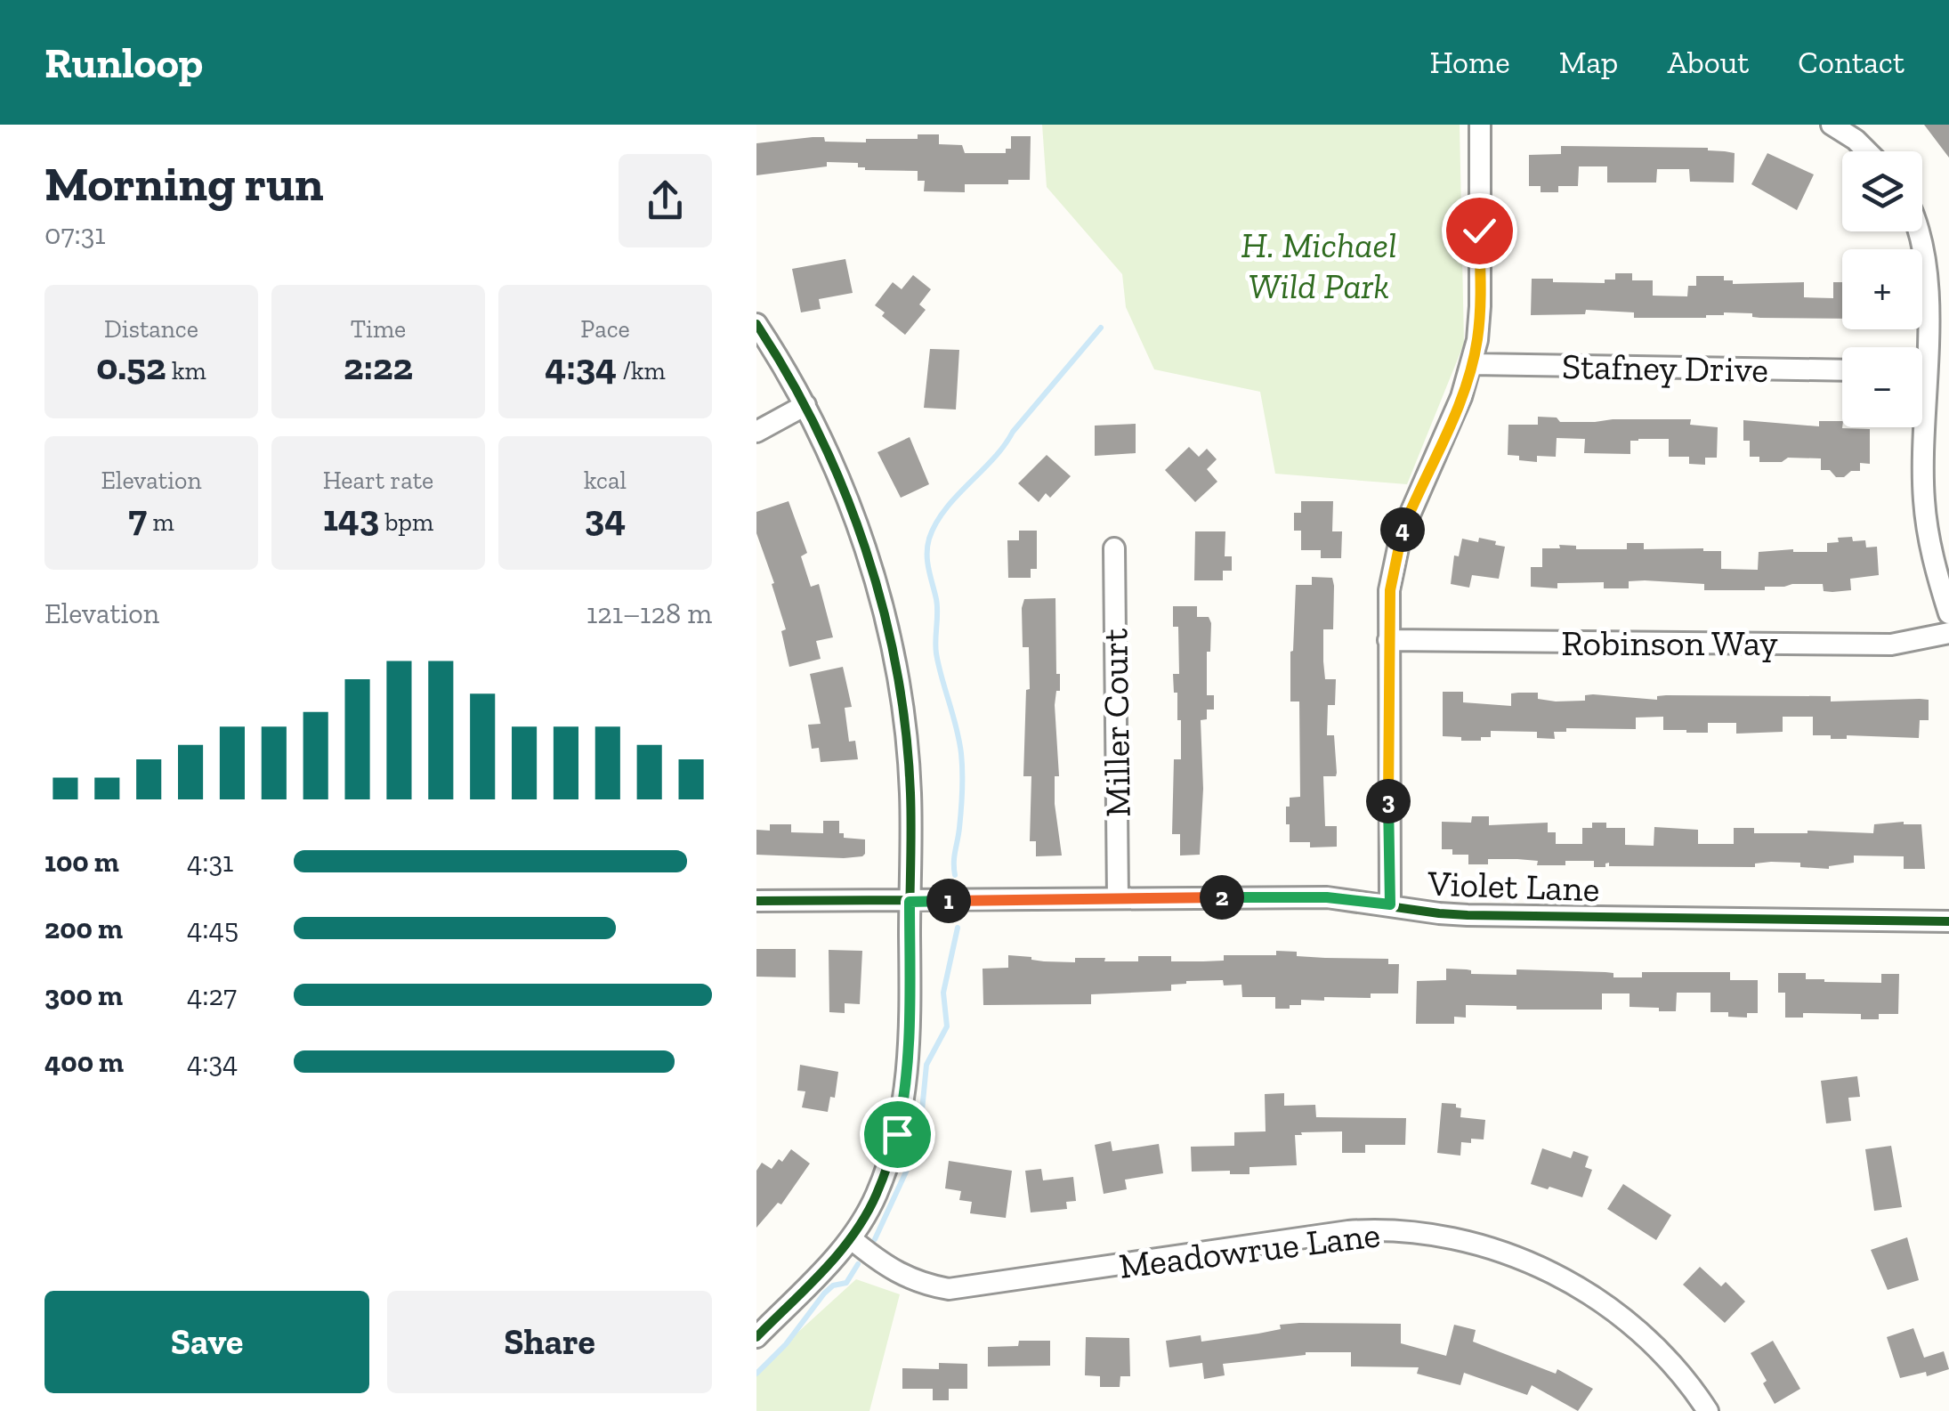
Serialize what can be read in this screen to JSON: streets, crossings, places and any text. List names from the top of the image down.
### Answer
{
  "streets": {
    "street": [
      "Stafney Drive",
      "Robinson Way",
      "Miller Court",
      "Violet Lane",
      "Meadowrue Lane"
    ]
  },
  "crossings": [
    ["Miller Court", "Violet Lane"]
  ],
  "parks": ["H. Michael Wild Park"],
  "page": {
    "header": "Runloop",
    "nav": [
      "Home",
      "Map",
      "About",
      "Contact"
    ],
    "heading": ["Morning run", "07:31"],
    "map_buttons": ["+", "−"],
    "stats": [
      ["Distance", "0.52 km"],
      ["Time", "2:22"],
      ["Pace", "4:34 /km"],
      ["Elevation", "7 m"],
      ["Heart rate", "143 bpm"],
      ["kcal", "34"]
    ],
    "pins": [
      "4",
      "3",
      "2",
      "1"
    ],
    "chart": ["Elevation", "121–128 m"],
    "list": [
      {
        "name": "100 m",
        "note": "4:31"
      },
      {
        "name": "200 m",
        "note": "4:45"
      },
      {
        "name": "300 m",
        "note": "4:27"
      },
      {
        "name": "400 m",
        "note": "4:34"
      }
    ],
    "buttons": ["Save", "Share"]
  }
}
